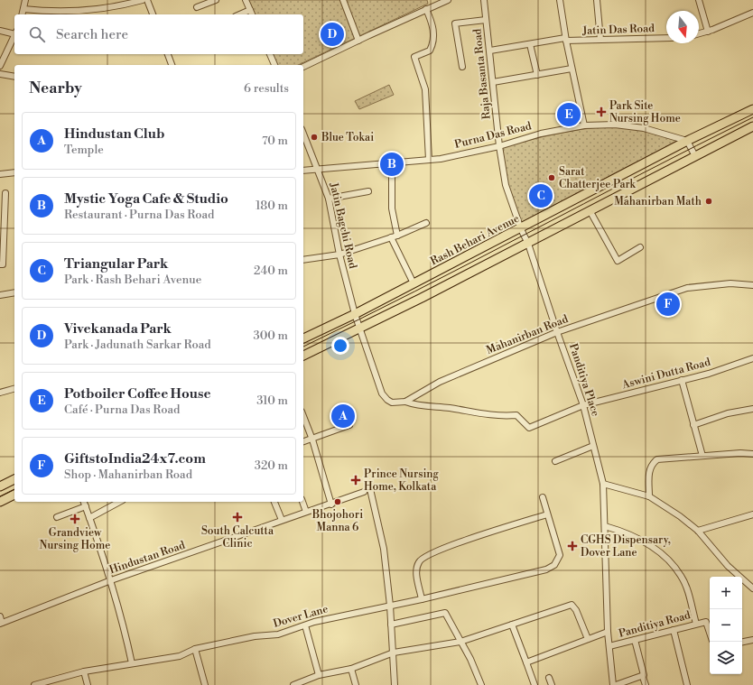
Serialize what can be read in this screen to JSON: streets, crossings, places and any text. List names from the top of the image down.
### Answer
{
  "streets": {
    "main road": ["Rash Behari Avenue"],
    "street": [
      "Jatin Das Road",
      "Raja Basanta Road",
      "Purna Das Road",
      "Jatin Bagchi Road",
      "Mahanirban Road",
      "Aswini Dutta Road",
      "Panditiya Place",
      "Hindustan Road",
      "Dover Lane",
      "Panditiya Road"
    ]
  },
  "crossings": [
    ["Jatin Das Road", "Raja Basanta Road"],
    ["Raja Basanta Road", "Purna Das Road"],
    ["Raja Basanta Road", "Rash Behari Avenue"],
    ["Raja Basanta Road", "Panditiya Place"],
    ["Purna Das Road", "Jatin Bagchi Road"],
    ["Purna Das Road", "Rash Behari Avenue"],
    ["Jatin Bagchi Road", "Rash Behari Avenue"],
    ["Rash Behari Avenue", "Panditiya Place"],
    ["Mahanirban Road", "Aswini Dutta Road"],
    ["Mahanirban Road", "Panditiya Place"],
    ["Aswini Dutta Road", "Panditiya Place"],
    ["Panditiya Place", "Panditiya Road"]
  ],
  "places": {
    "health": [
      "Park Site Nursing Home",
      "Prince Nursing Home, Kolkata",
      "South Calcutta Clinic",
      "Grandview Nursing Home",
      "CGHS Dispensary, Dover Lane"
    ],
    "other": [
      "Blue Tokai",
      "Sarat Chatterjee Park",
      "Mahanirban Math",
      "Bhojohori Manna 6"
    ]
  },
  "north": "bottom",
  "page": {
    "search": "Search here",
    "pins": [
      "D",
      "E",
      "B",
      "C",
      "F",
      "A"
    ],
    "heading": ["Nearby", "6 results"],
    "list": [
      {
        "mark": "A",
        "name": "Hindustan Club",
        "note": "Temple",
        "value": "70 m"
      },
      {
        "mark": "B",
        "name": "Mystic Yoga Cafe & Studio",
        "note": "Restaurant · Purna Das Road",
        "value": "180 m"
      },
      {
        "mark": "C",
        "name": "Triangular Park",
        "note": "Park · Rash Behari Avenue",
        "value": "240 m"
      },
      {
        "mark": "D",
        "name": "Vivekanada Park",
        "note": "Park · Jadunath Sarkar Road",
        "value": "300 m"
      },
      {
        "mark": "E",
        "name": "Potboiler Coffee House",
        "note": "Café · Purna Das Road",
        "value": "310 m"
      },
      {
        "mark": "F",
        "name": "GiftstoIndia24x7.com",
        "note": "Shop · Mahanirban Road",
        "value": "320 m"
      }
    ],
    "map_buttons": ["+", "−"]
  }
}
